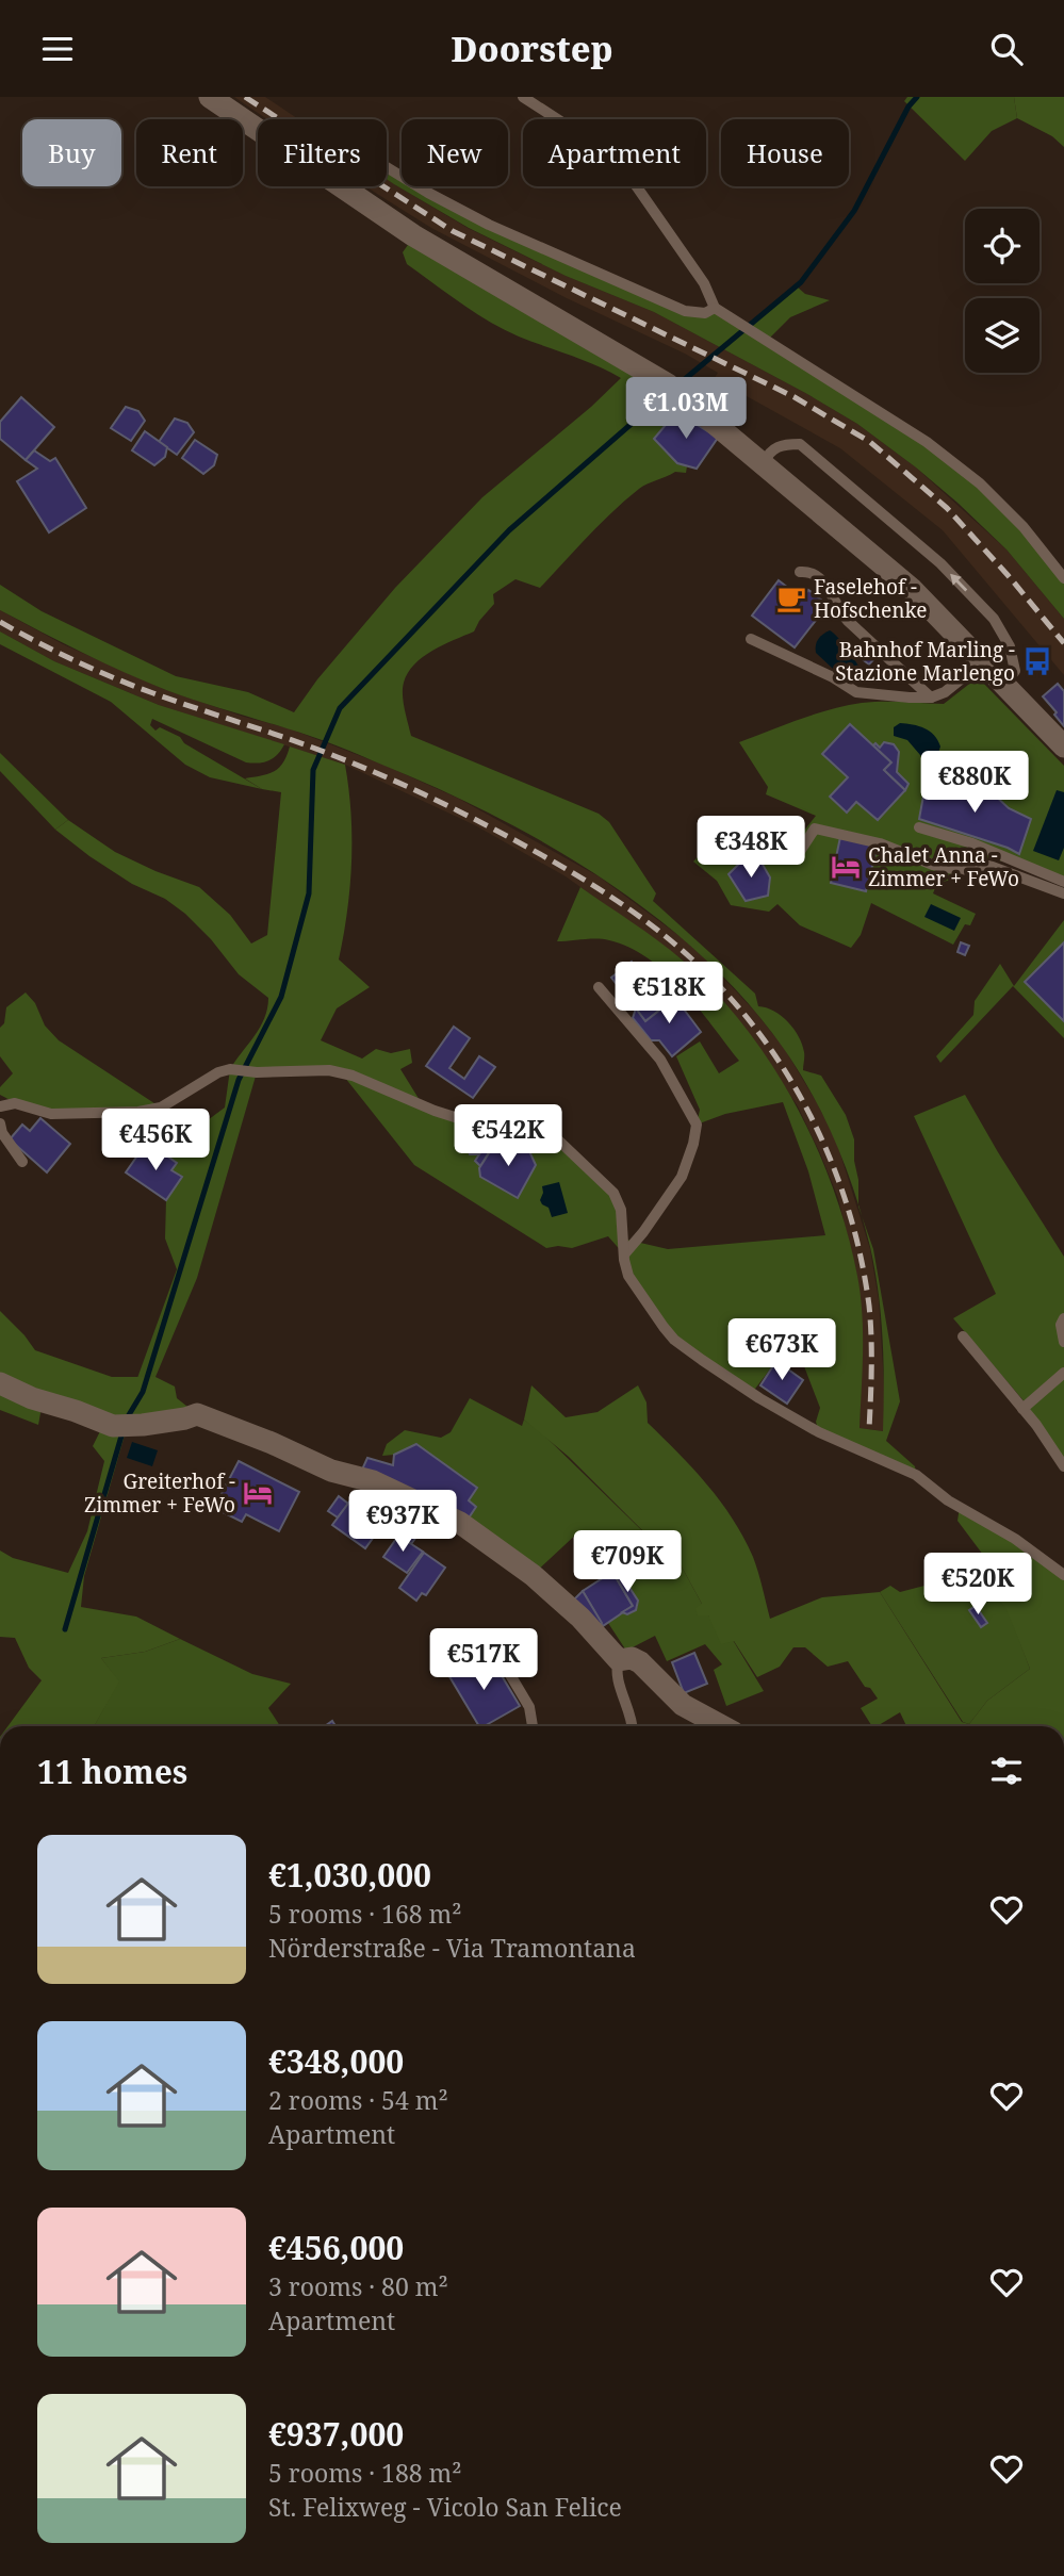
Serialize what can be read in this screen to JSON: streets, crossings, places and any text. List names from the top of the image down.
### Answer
{
  "places": {
    "cafe": ["Faselehof - Hofschenke"],
    "bus stop": ["Bahnhof Marling - Stazione Marlengo"],
    "hotel": ["Chalet Anna - Zimmer + FeWo", "Greiterhof - Zimmer + FeWo"]
  },
  "page": {
    "header": "Doorstep",
    "chip": [
      "Buy",
      "Rent",
      "Filters",
      "New",
      "Apartment",
      "House"
    ],
    "price": [
      "€1.03M",
      "€880K",
      "€348K",
      "€518K",
      "€542K",
      "€456K",
      "€673K",
      "€937K",
      "€709K",
      "€520K",
      "€517K"
    ],
    "heading": "11 homes",
    "list": [
      {
        "name": "€1,030,000",
        "note": "5 rooms · 168 m² · Nörderstraße - Via Tramontana"
      },
      {
        "name": "€348,000",
        "note": "2 rooms · 54 m² · Apartment"
      },
      {
        "name": "€456,000",
        "note": "3 rooms · 80 m² · Apartment"
      },
      {
        "name": "€937,000",
        "note": "5 rooms · 188 m² · St. Felixweg - Vicolo San Felice"
      }
    ]
  }
}
